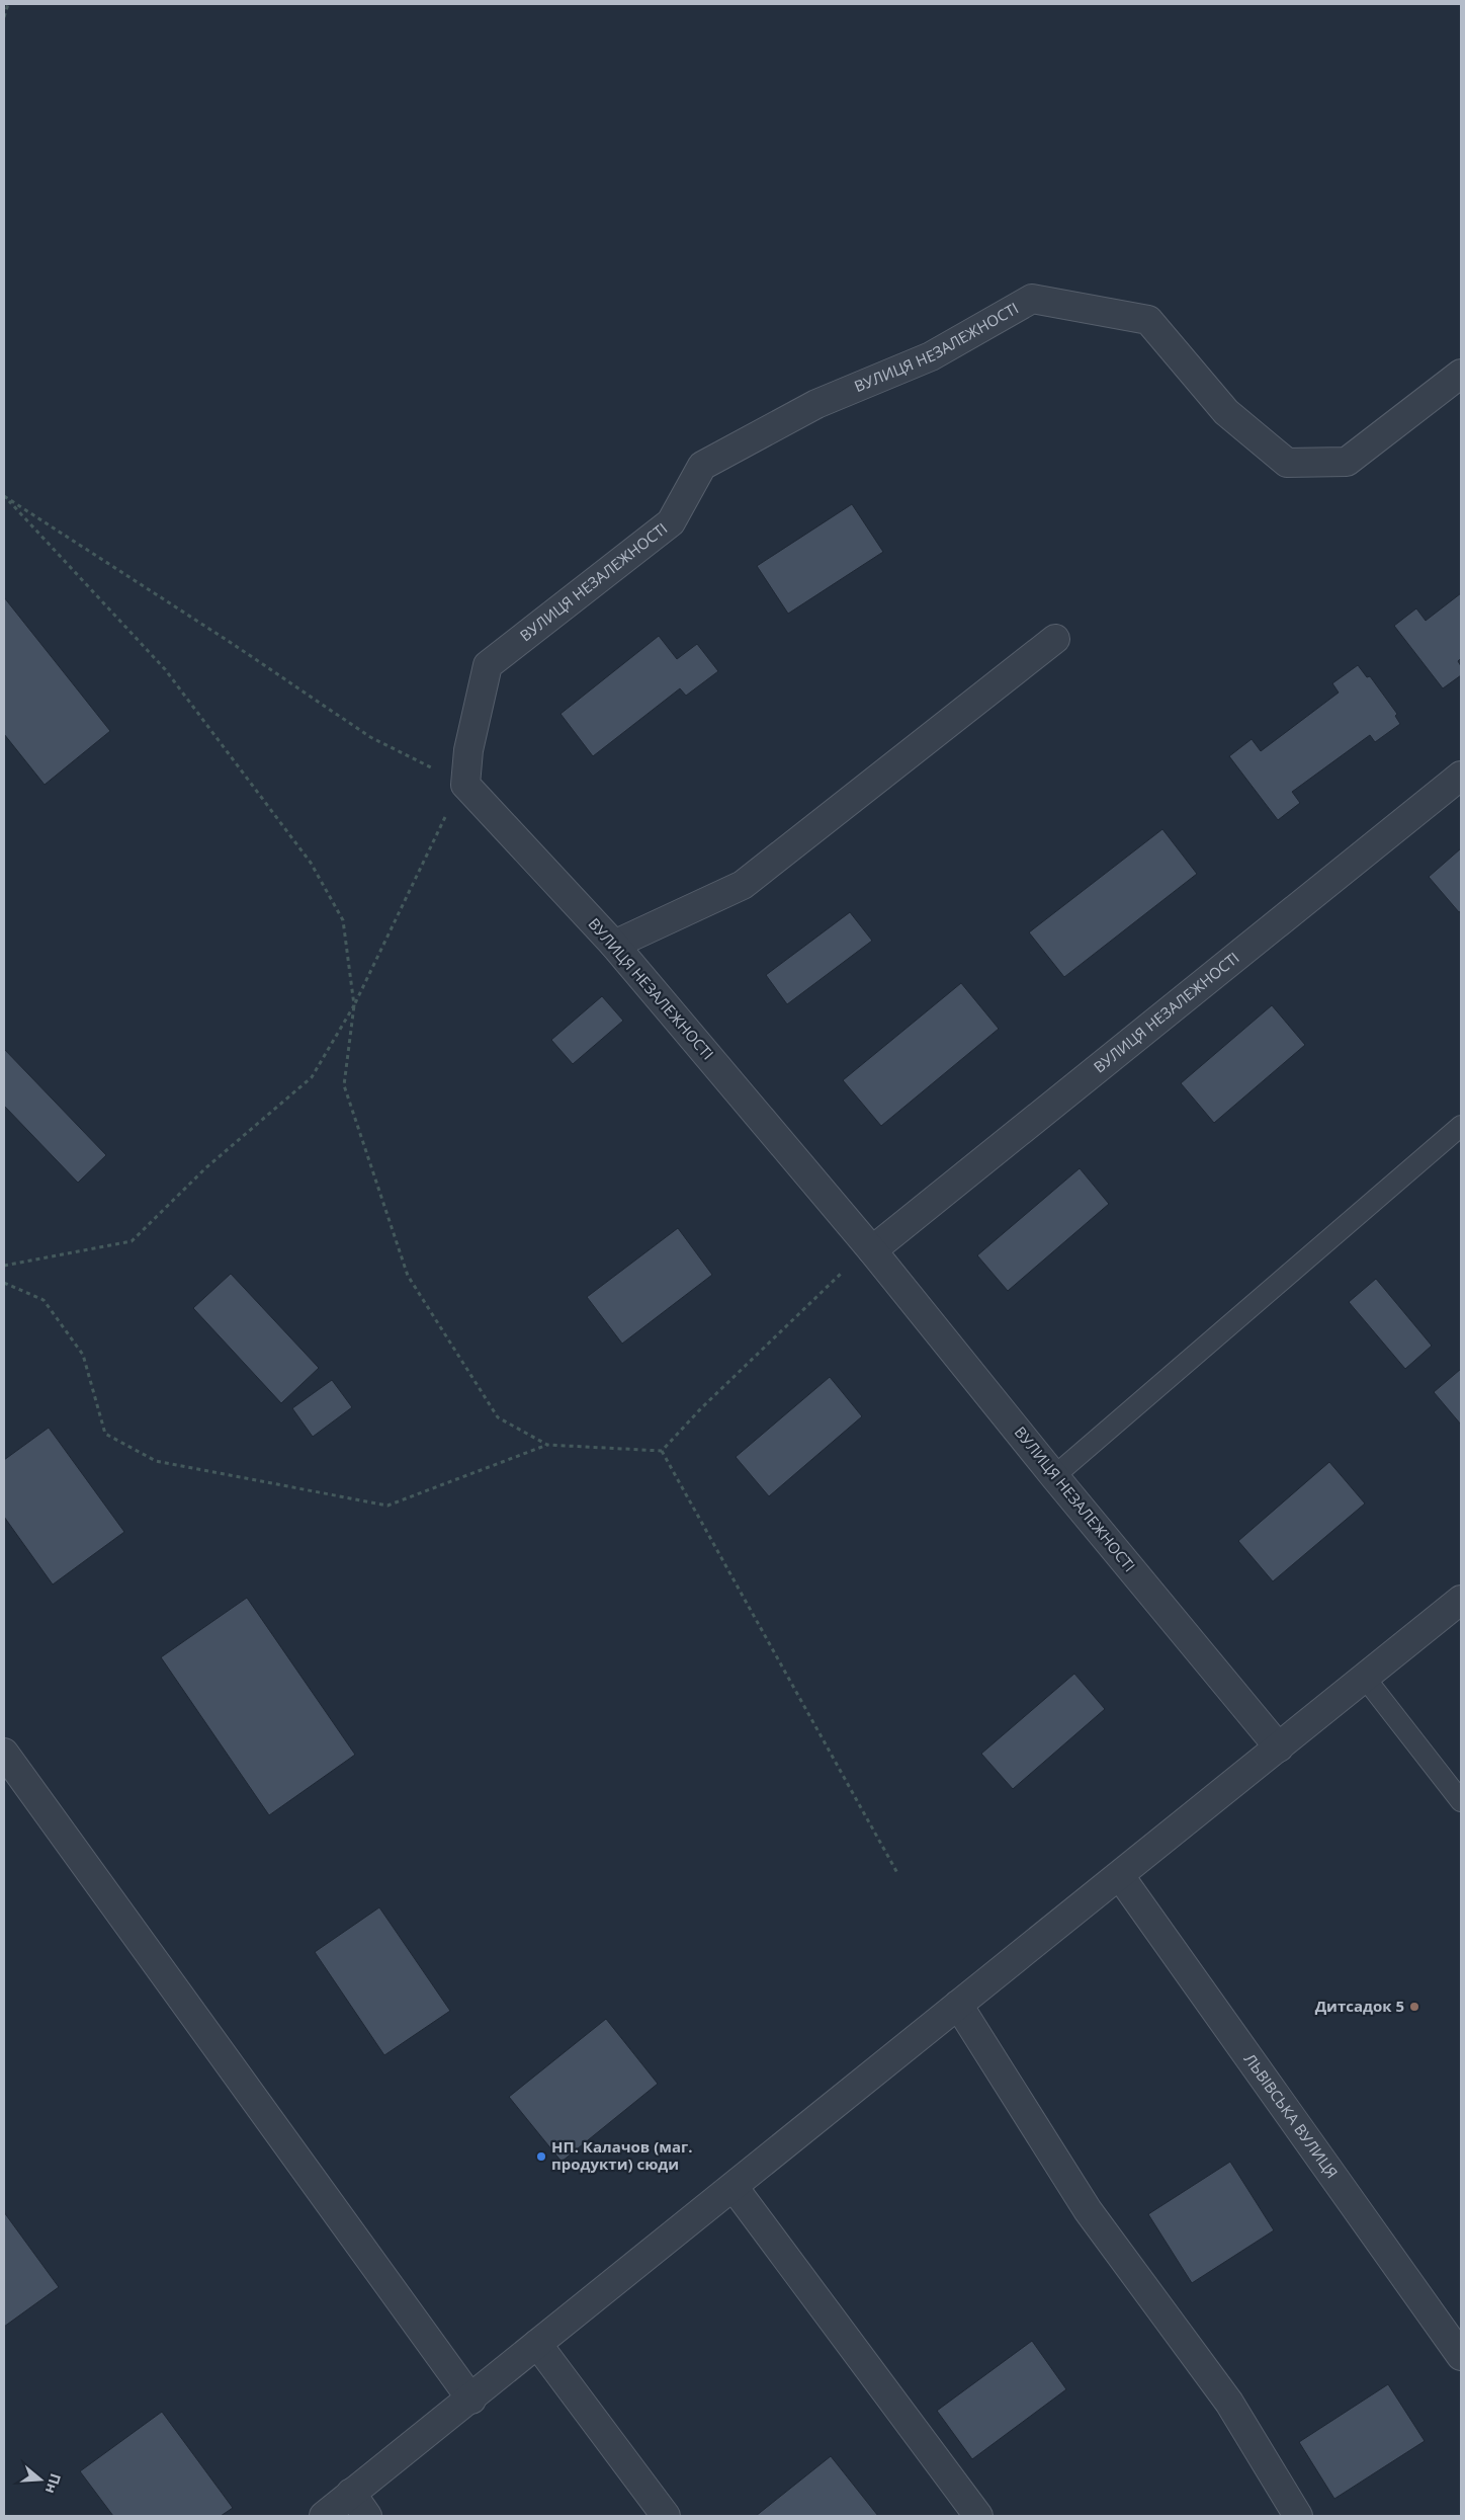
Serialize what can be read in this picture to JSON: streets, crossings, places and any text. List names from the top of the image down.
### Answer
{
  "streets": {
    "street": ["ВУЛИЦЯ НЕЗАЛЕЖНОСТІ", "ЛЬВІВСЬКА ВУЛИЦЯ"]
  },
  "places": ["Дитсадок 5", "НП. Калачов (маг. продукти) сюди"],
  "north": "right"
}
